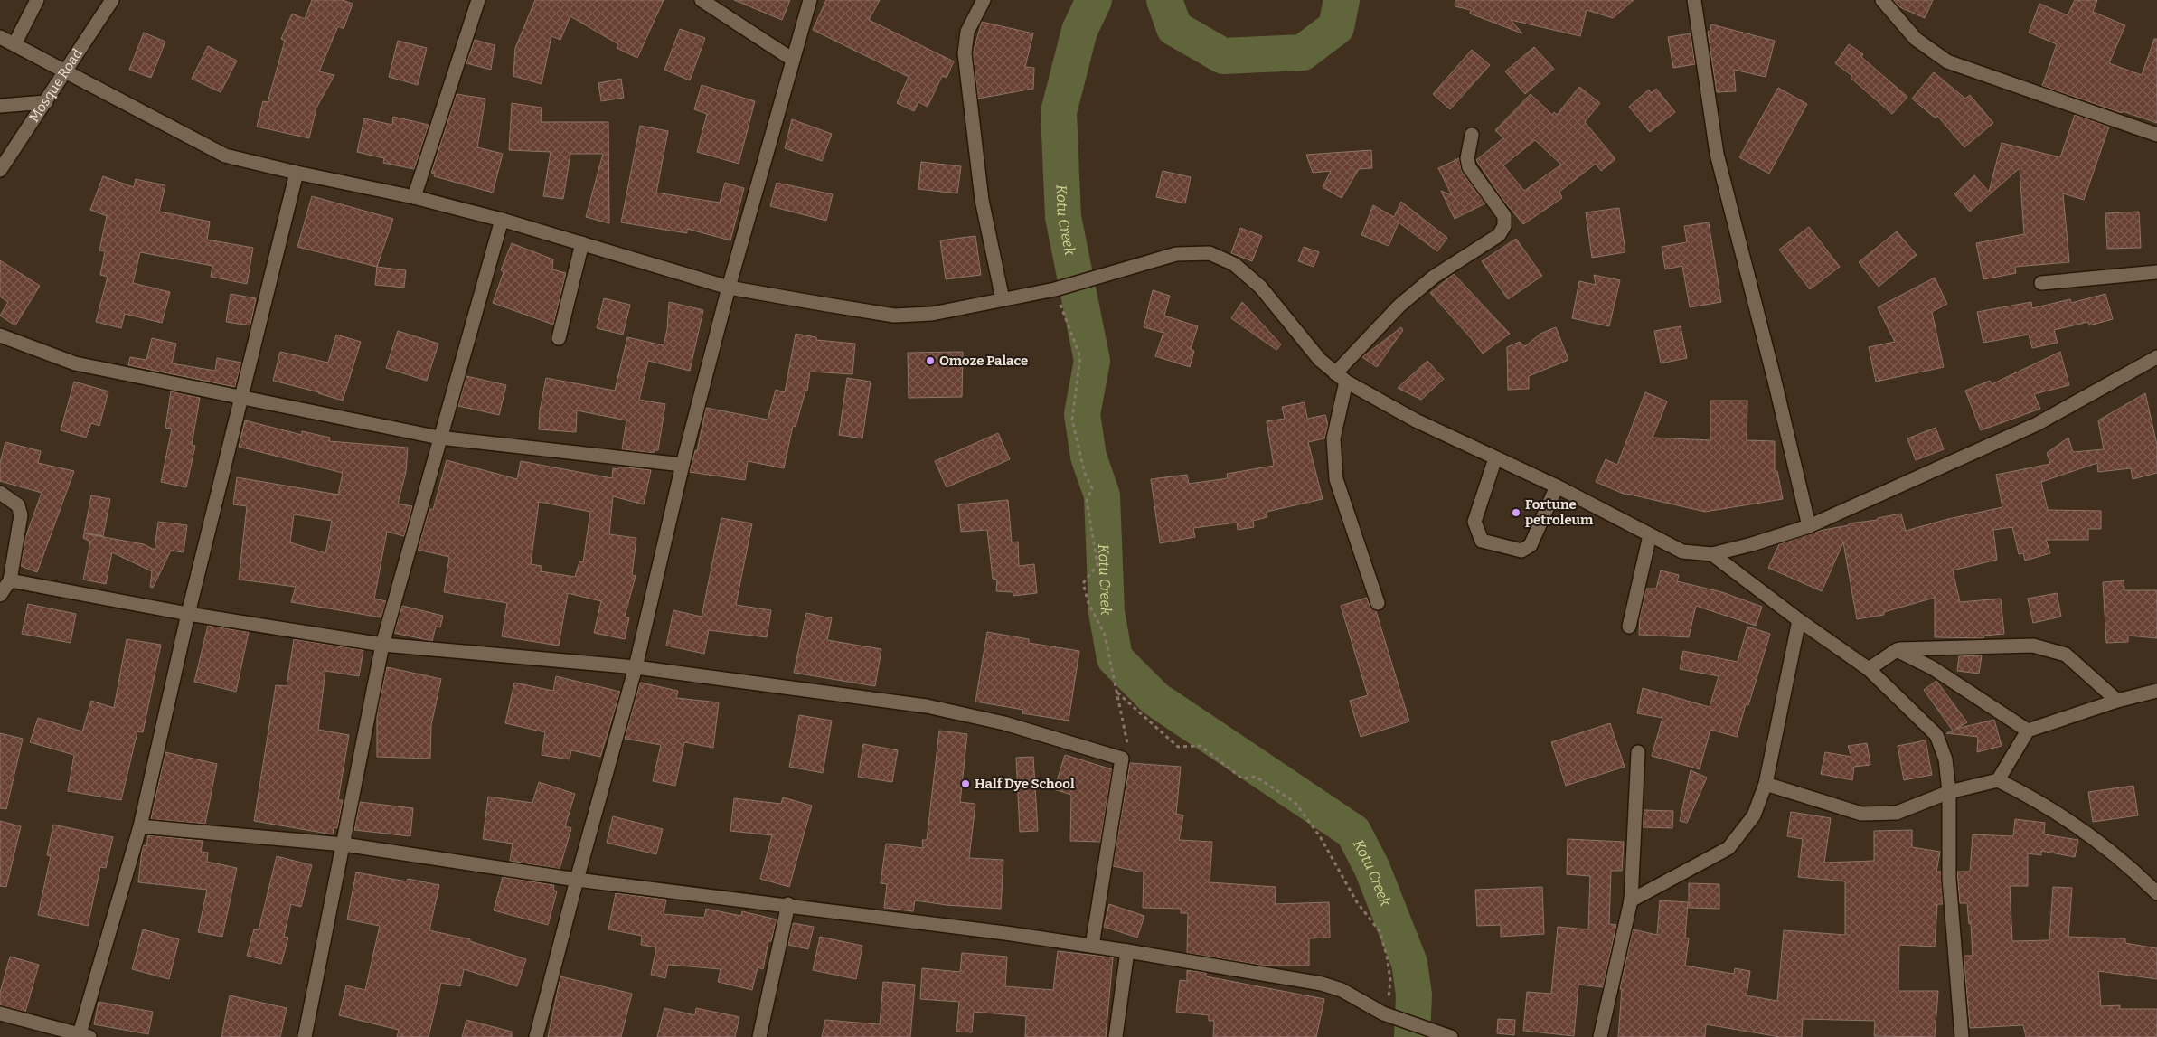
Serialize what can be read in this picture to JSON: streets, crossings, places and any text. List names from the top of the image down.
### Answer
{
  "streets": {
    "street": ["Mosque Road"]
  },
  "water": ["Kotu Creek"],
  "places": ["Omoze Palace", "Fortune petroleum", "Half Dye School"]
}
